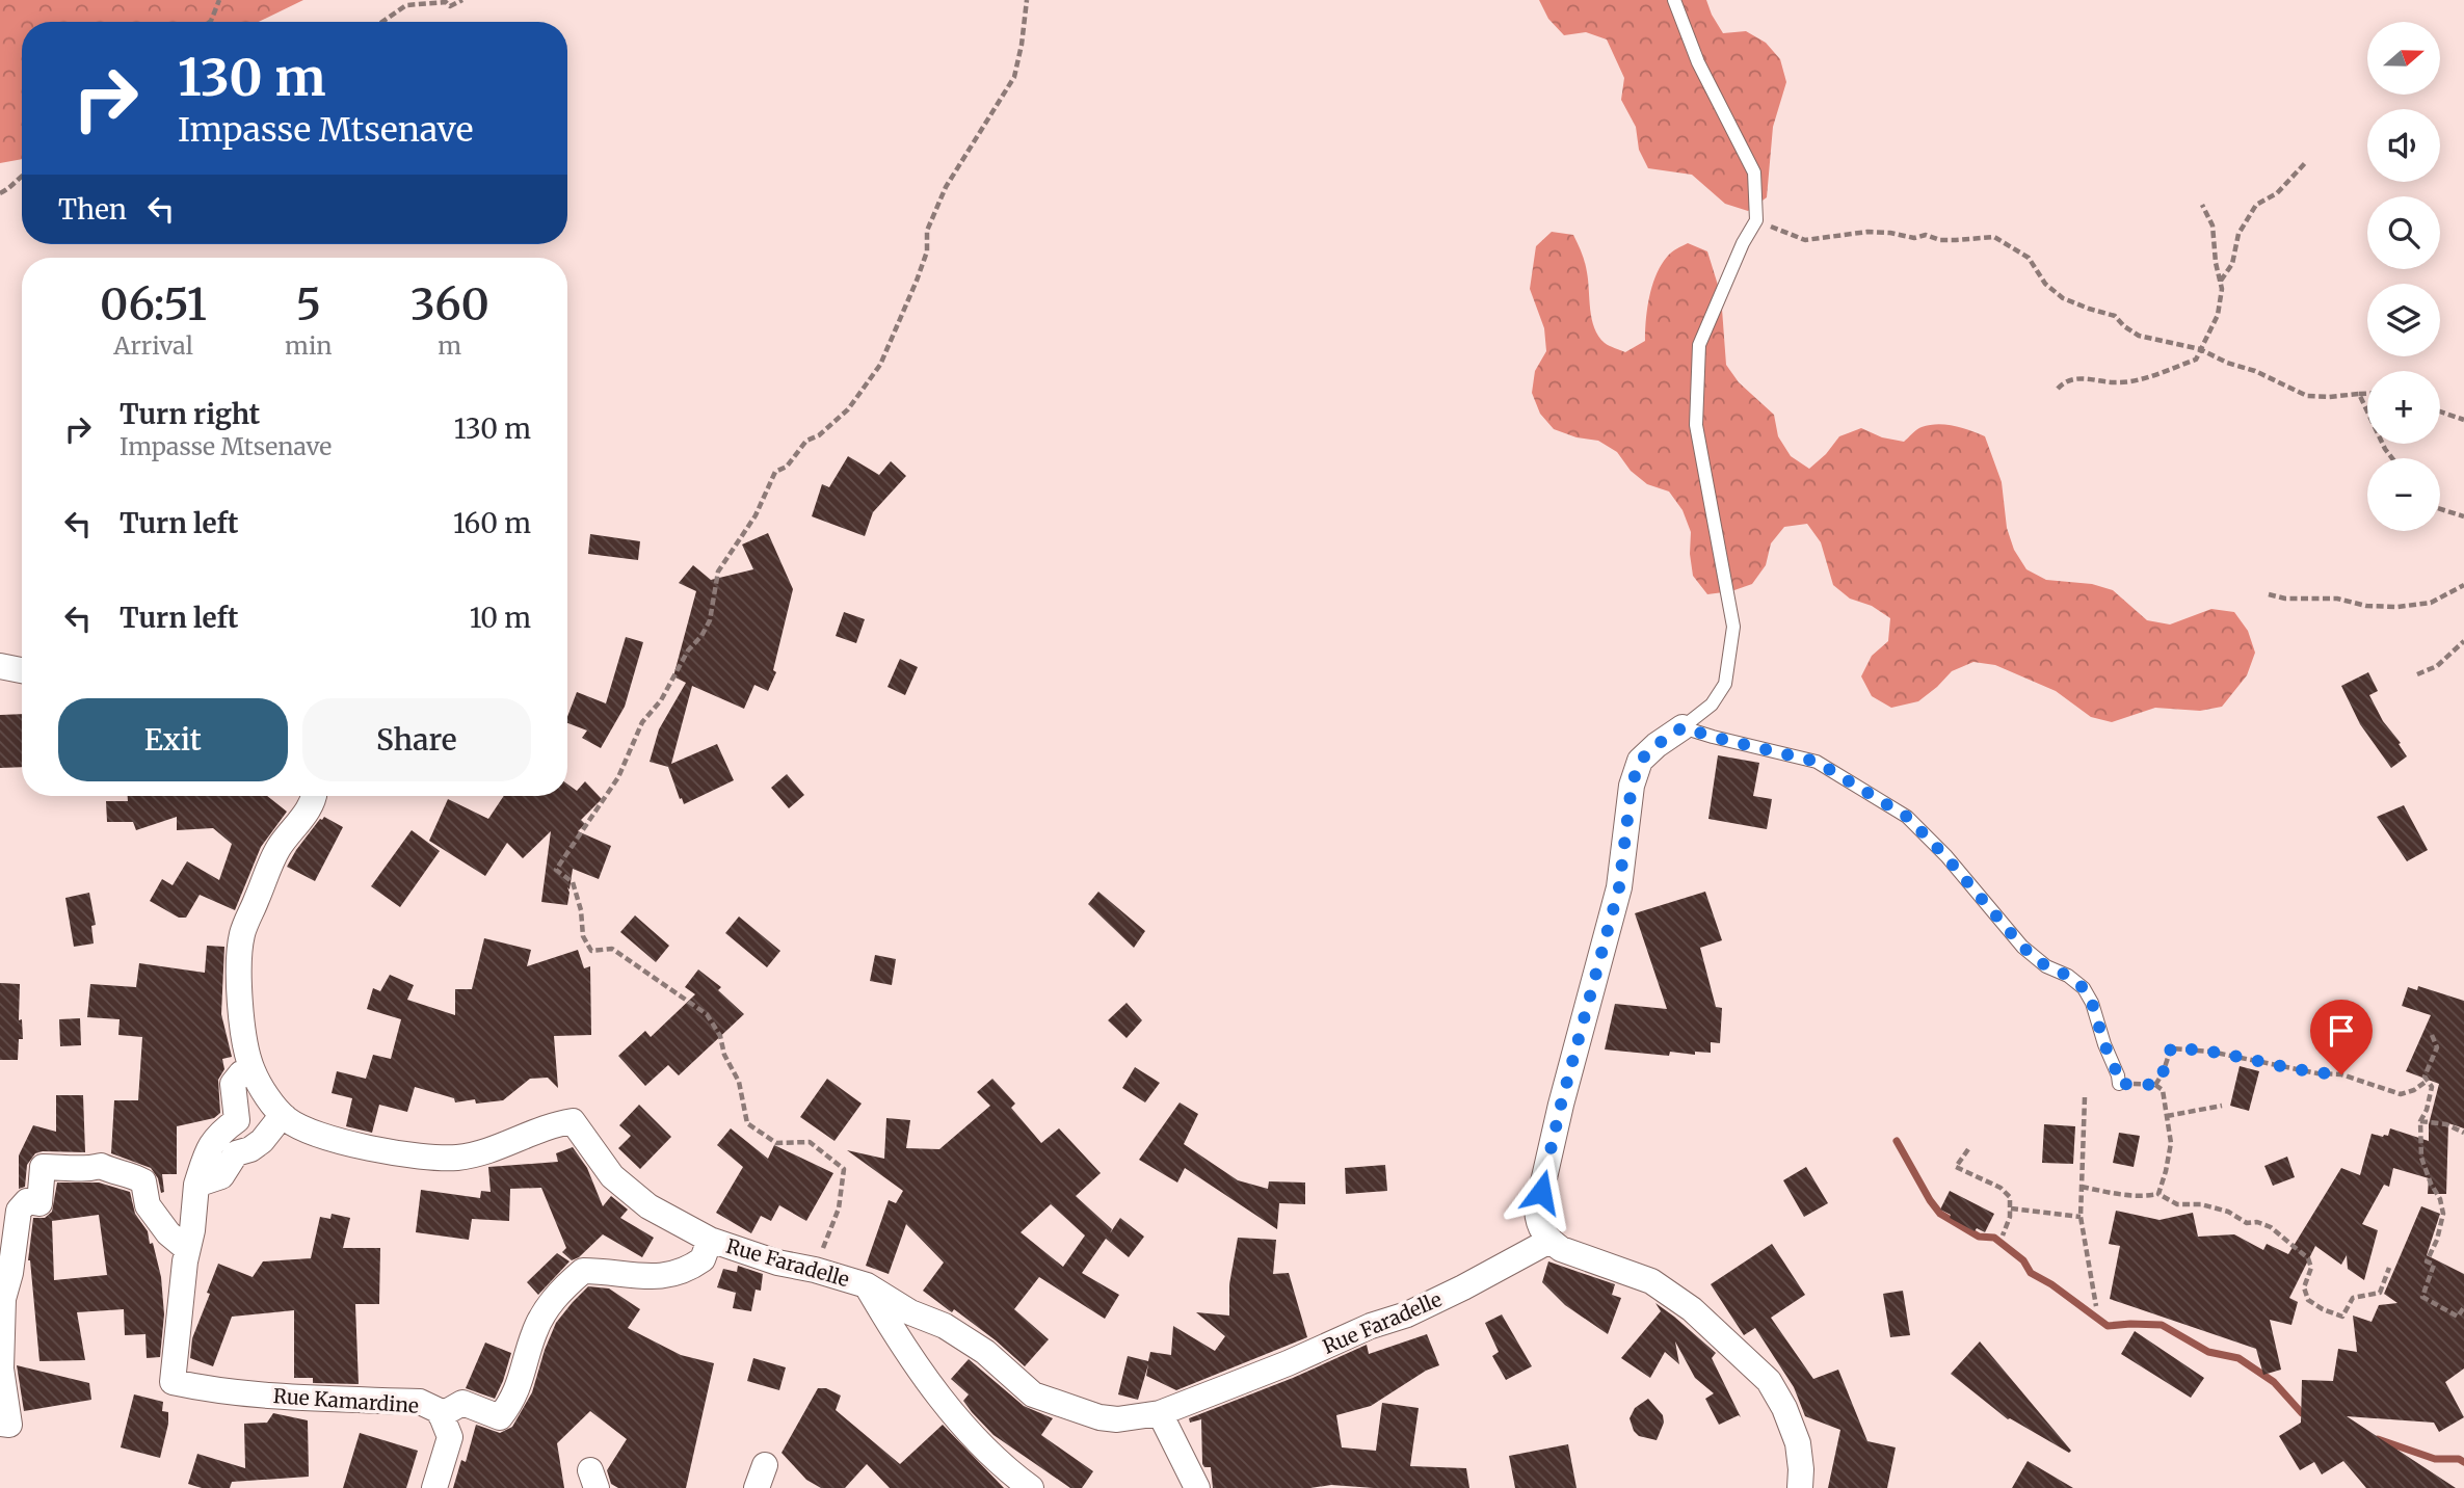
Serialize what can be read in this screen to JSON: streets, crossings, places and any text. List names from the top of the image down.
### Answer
{
  "streets": {
    "street": ["Rue Faradelle", "Rue Kamardine"]
  },
  "north": "right",
  "page": {
    "map_buttons": ["+", "−"],
    "turn": ["130 m", "Impasse Mtsenave"],
    "then": "Then",
    "eta": [
      "06:51",
      "Arrival",
      "5",
      "min",
      "360",
      "m"
    ],
    "list": [
      {
        "name": "Turn right",
        "note": "Impasse Mtsenave",
        "value": "130 m"
      },
      {
        "name": "Turn left",
        "value": "160 m"
      },
      {
        "name": "Turn left",
        "value": "10 m"
      }
    ],
    "buttons": ["Exit", "Share"]
  }
}
